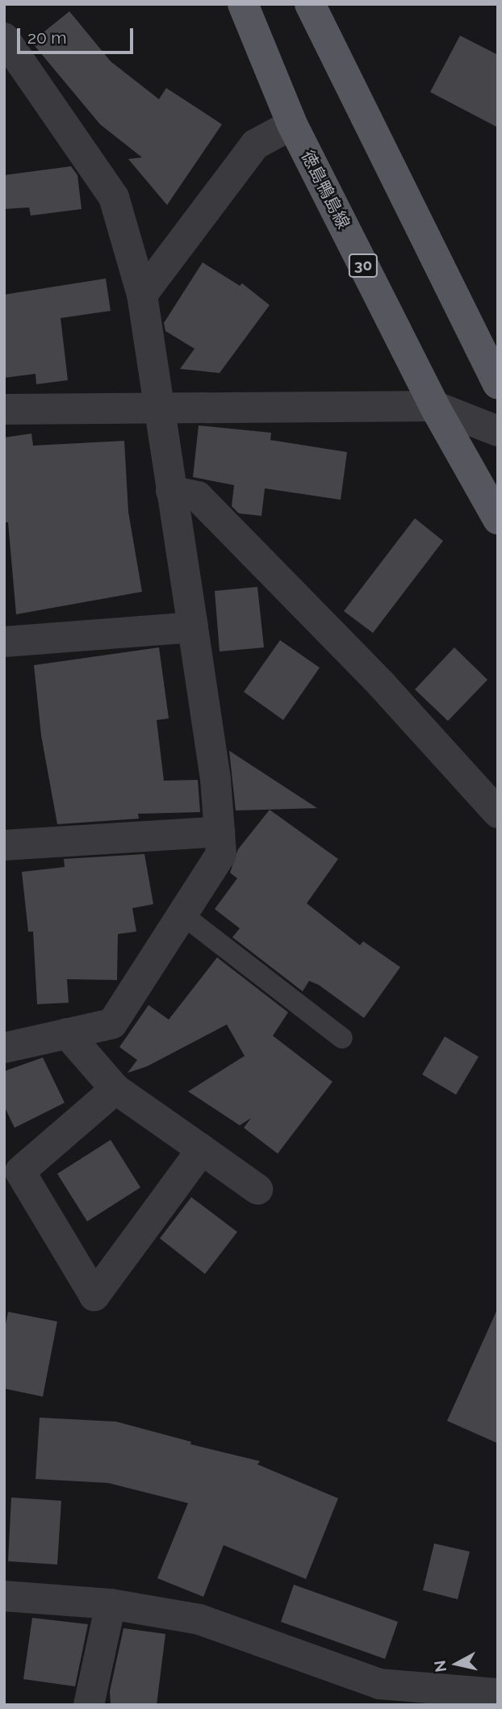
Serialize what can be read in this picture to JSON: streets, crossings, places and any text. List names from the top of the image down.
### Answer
{
  "streets": {
    "main road": ["徳島鴨島線", "30"]
  },
  "scale_bar": "20 m",
  "north": "left"
}
